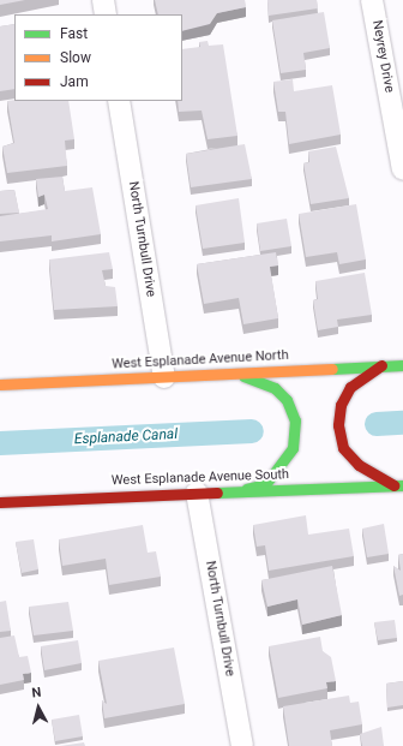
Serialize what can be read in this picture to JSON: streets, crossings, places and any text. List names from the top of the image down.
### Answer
{
  "streets": {
    "main road": ["West Esplanade Avenue North", "West Esplanade Avenue South"],
    "street": ["Neyrey Drive", "North Turnbull Drive"]
  },
  "crossings": [
    ["North Turnbull Drive", "West Esplanade Avenue North"],
    ["North Turnbull Drive", "West Esplanade Avenue South"]
  ],
  "water": ["Esplanade Canal"],
  "legend": ["Fast", "Slow", "Jam"],
  "north": "top"
}
